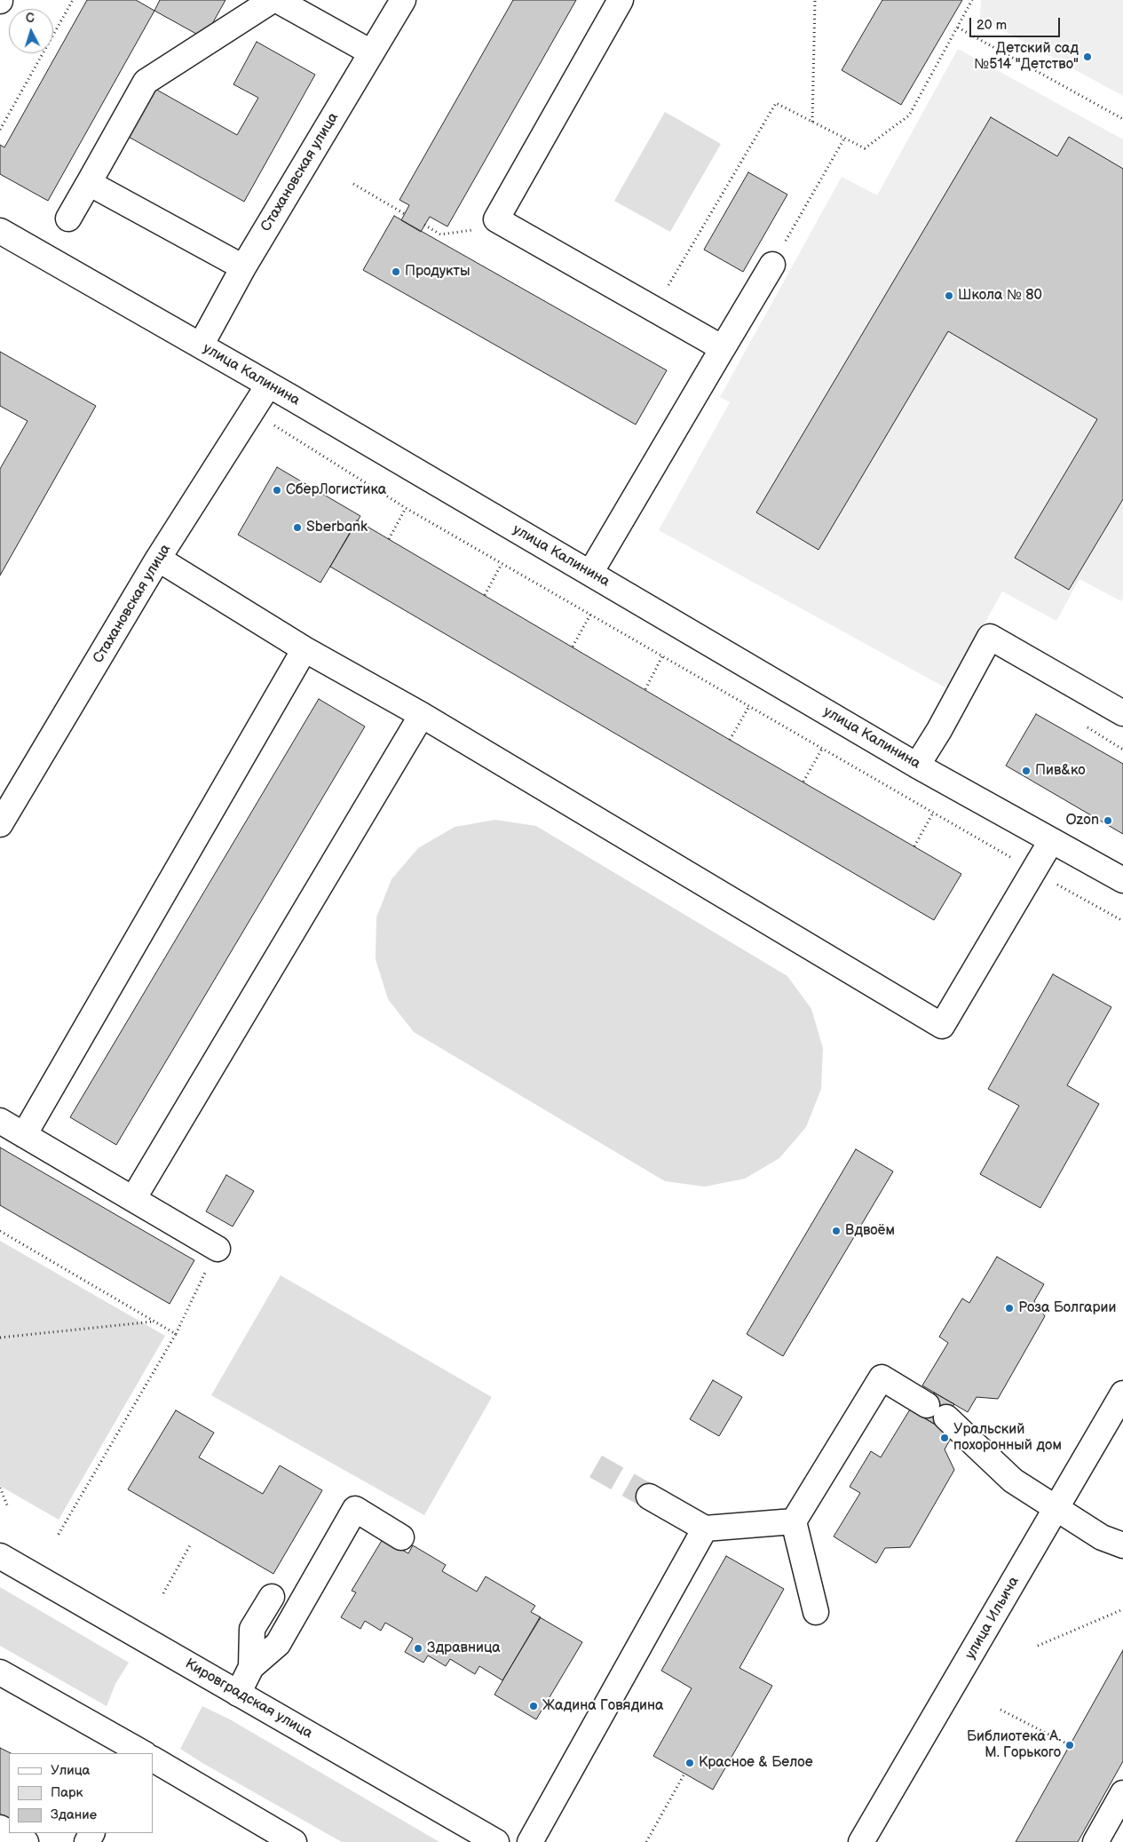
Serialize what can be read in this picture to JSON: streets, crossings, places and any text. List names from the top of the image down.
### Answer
{
  "streets": {
    "street": [
      "Стахановская улица",
      "улица Калинина",
      "улица Ильича",
      "Кировградская улица"
    ]
  },
  "crossings": [
    ["Стахановская улица", "улица Калинина"]
  ],
  "places": [
    "Детский сад №514 \"Детство\"",
    "Продукты",
    "Школа № 80",
    "СберЛогистика",
    "Sberbank",
    "Пив&ко",
    "Ozon",
    "Вдвоём",
    "Роза Болгарии",
    "Уральский похоронный дом",
    "Здравница",
    "Жадина Говядина",
    "Библиотека А. М. Горького",
    "Красное & Белое"
  ],
  "legend": ["Улица", "Парк", "Здание"],
  "scale_bar": "20 m",
  "north": "top"
}
